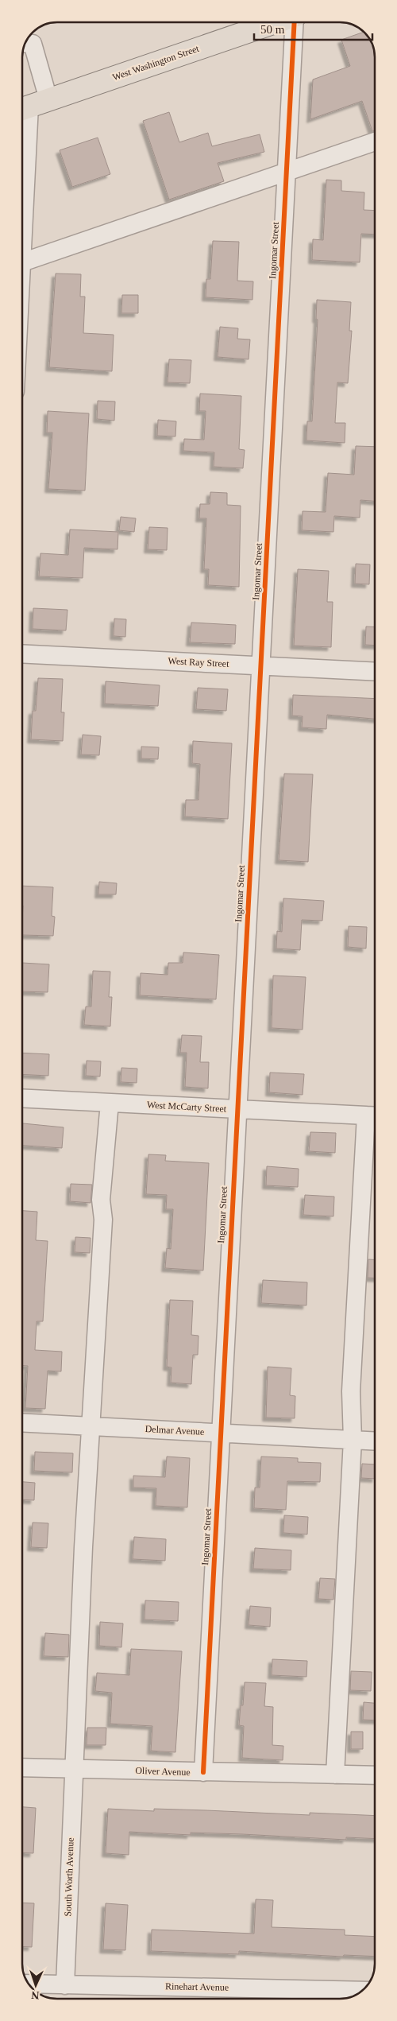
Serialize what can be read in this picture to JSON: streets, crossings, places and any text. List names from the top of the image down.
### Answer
{
  "streets": {
    "main road": ["West Washington Street"],
    "street": [
      "Ingomar Street",
      "West Ray Street",
      "West McCarty Street",
      "Delmar Avenue",
      "Oliver Avenue",
      "South Worth Avenue",
      "Rinehart Avenue"
    ]
  },
  "crossings": [
    ["Ingomar Street", "West Ray Street"],
    ["Ingomar Street", "West McCarty Street"],
    ["Ingomar Street", "Delmar Avenue"],
    ["Ingomar Street", "Oliver Avenue"],
    ["West McCarty Street", "South Worth Avenue"],
    ["Delmar Avenue", "South Worth Avenue"],
    ["Oliver Avenue", "South Worth Avenue"],
    ["South Worth Avenue", "Rinehart Avenue"]
  ],
  "scale_bar": "50 m",
  "north": "bottom"
}
